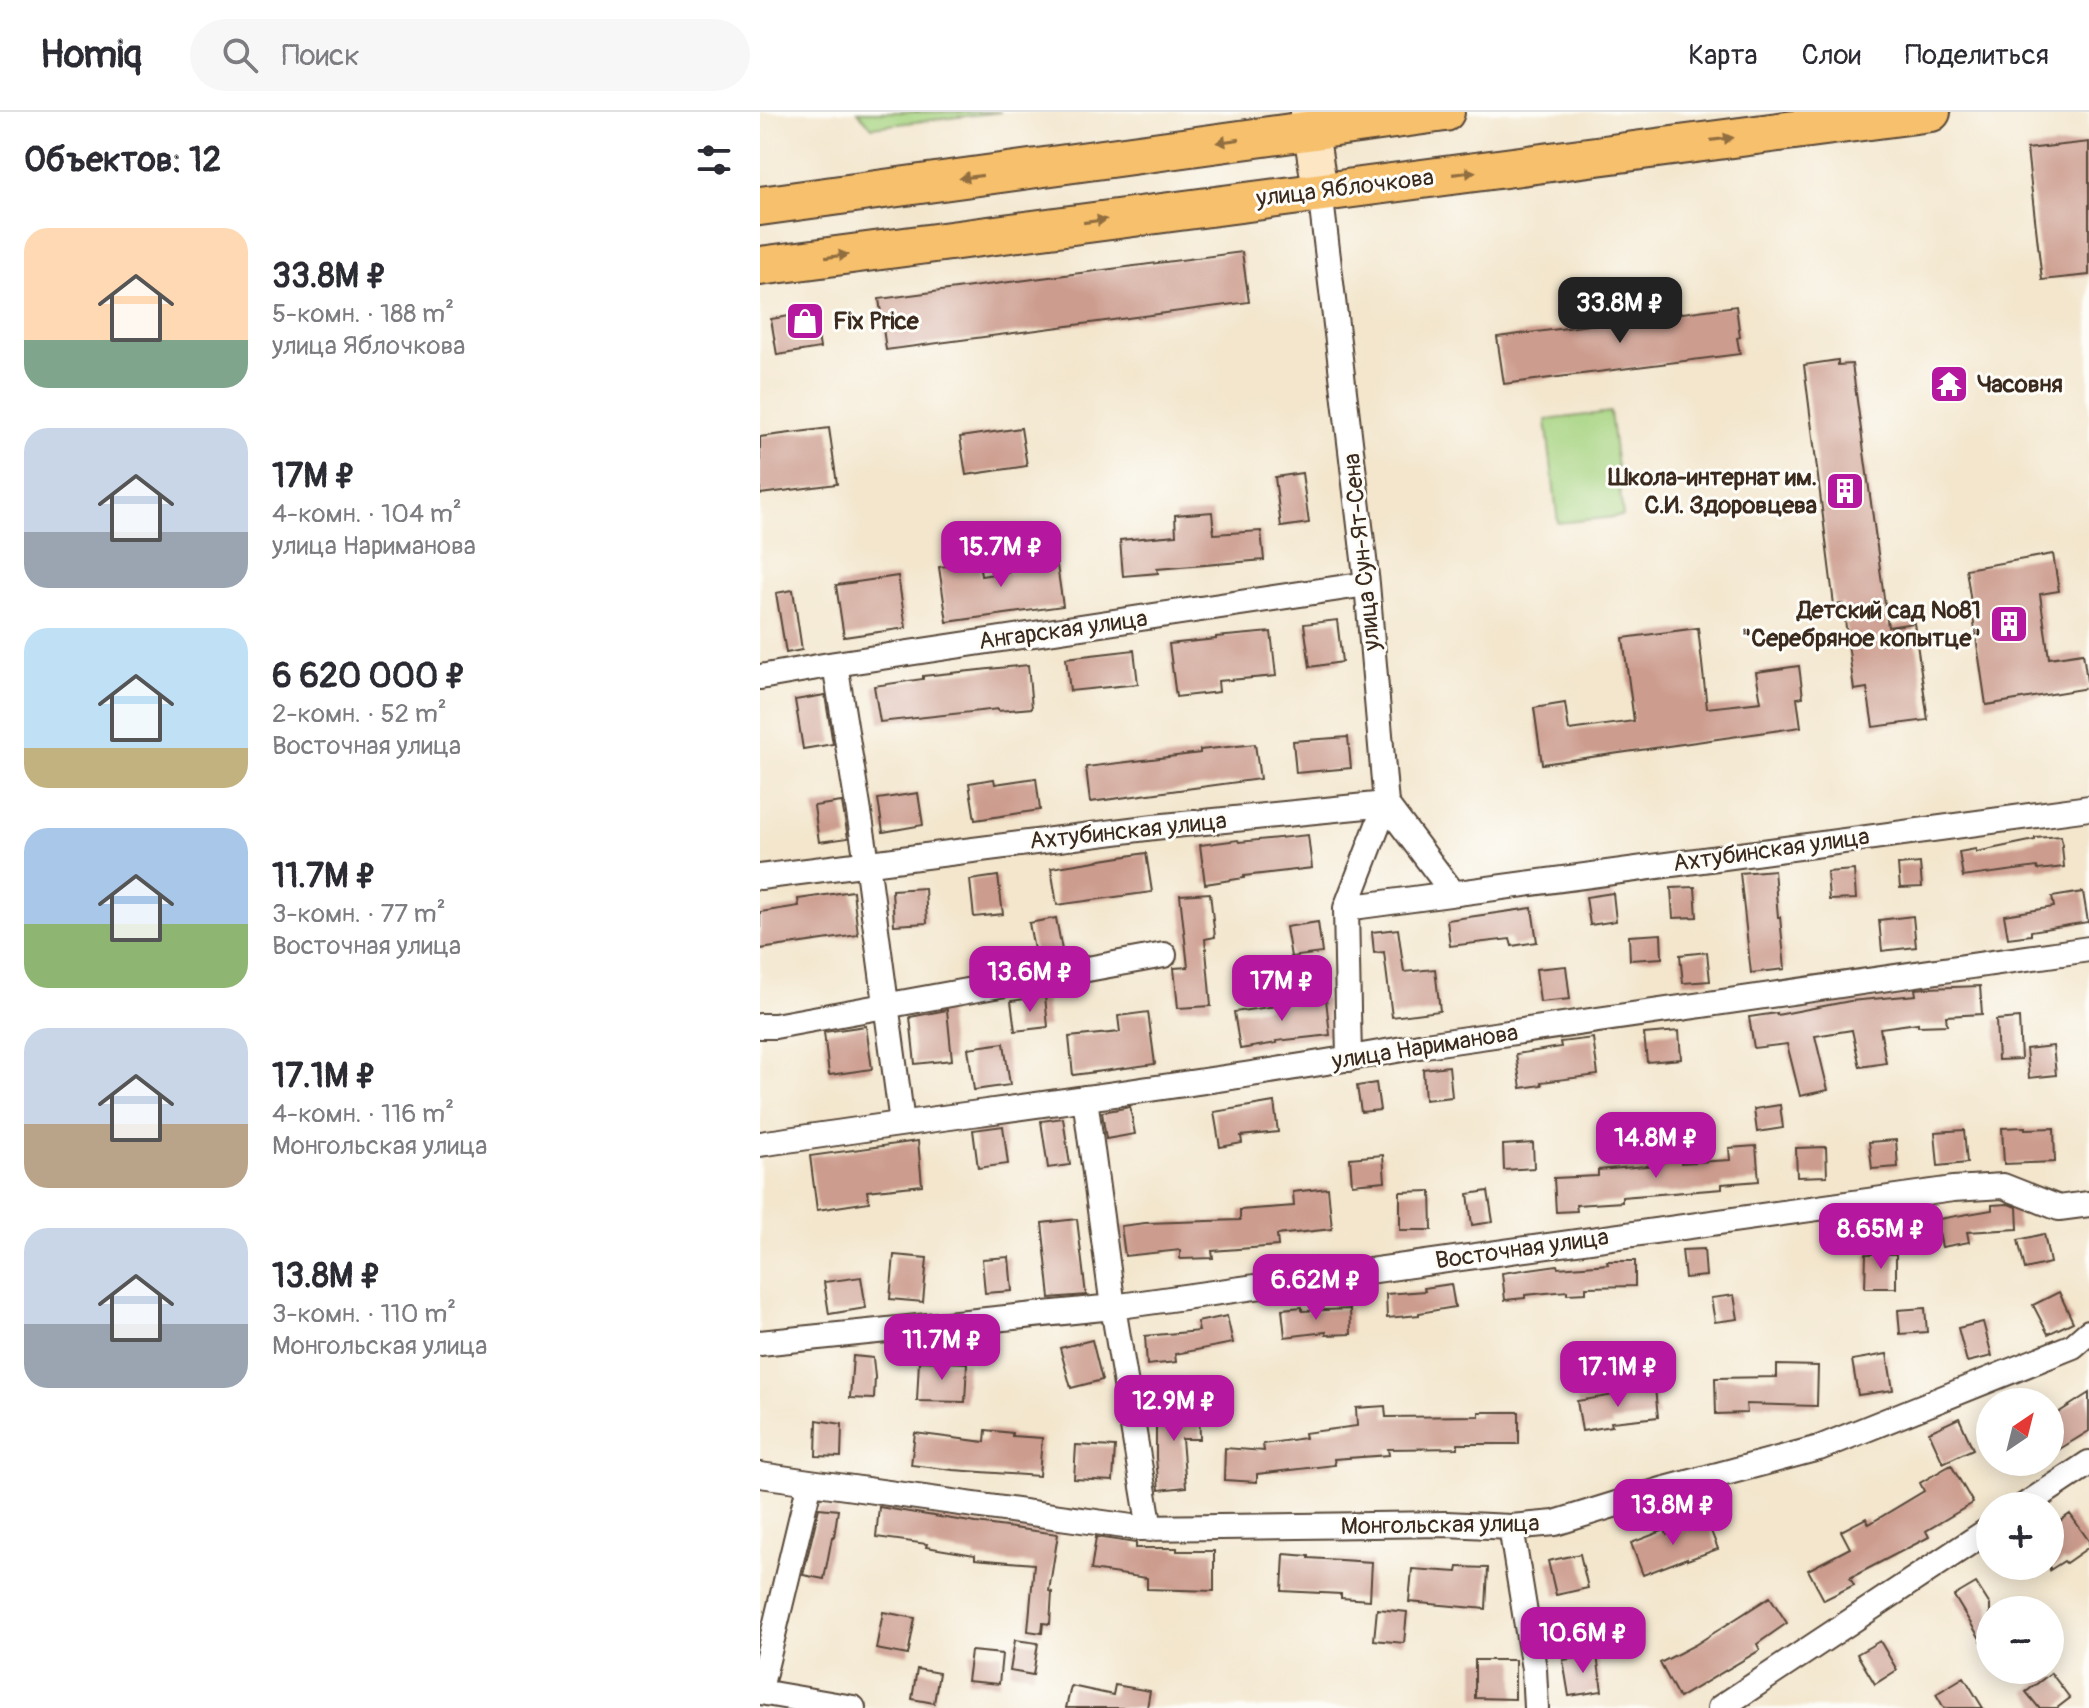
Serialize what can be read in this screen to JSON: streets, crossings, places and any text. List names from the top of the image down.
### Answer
{
  "streets": {
    "main road": ["улица Яблочкова"],
    "street": [
      "улица Сун-Ят-Сена",
      "Ангарская улица",
      "Ахтубинская улица",
      "улица Нариманова",
      "Восточная улица",
      "Монгольская улица"
    ]
  },
  "crossings": [
    ["улица Яблочкова", "улица Сун-Ят-Сена"],
    ["улица Сун-Ят-Сена", "Ангарская улица"],
    ["улица Сун-Ят-Сена", "Ахтубинская улица"]
  ],
  "places": {
    "shop": ["Fix Price"],
    "temple": ["Часовня"],
    "building": ["Школа-интернат им. С.И. Здоровцева", "Детский сад №81 \"Серебряное копытце\""]
  },
  "north": "top right",
  "page": {
    "header": "Homiq",
    "search": "Поиск",
    "nav": ["Карта", "Слои", "Поделиться"],
    "heading": "Объектов: 12",
    "list": [
      {
        "name": "33.8M ₽",
        "note": "5-комн. · 188 m² · улица Яблочкова"
      },
      {
        "name": "17M ₽",
        "note": "4-комн. · 104 m² · улица Нариманова"
      },
      {
        "name": "6 620 000 ₽",
        "note": "2-комн. · 52 m² · Восточная улица"
      },
      {
        "name": "11.7M ₽",
        "note": "3-комн. · 77 m² · Восточная улица"
      },
      {
        "name": "17.1M ₽",
        "note": "4-комн. · 116 m² · Монгольская улица"
      },
      {
        "name": "13.8M ₽",
        "note": "3-комн. · 110 m² · Монгольская улица"
      }
    ],
    "price": [
      "33.8M ₽",
      "15.7M ₽",
      "13.6M ₽",
      "17M ₽",
      "14.8M ₽",
      "8.65M ₽",
      "6.62M ₽",
      "11.7M ₽",
      "17.1M ₽",
      "12.9M ₽",
      "13.8M ₽",
      "10.6M ₽"
    ],
    "map_buttons": ["+", "−"]
  }
}
